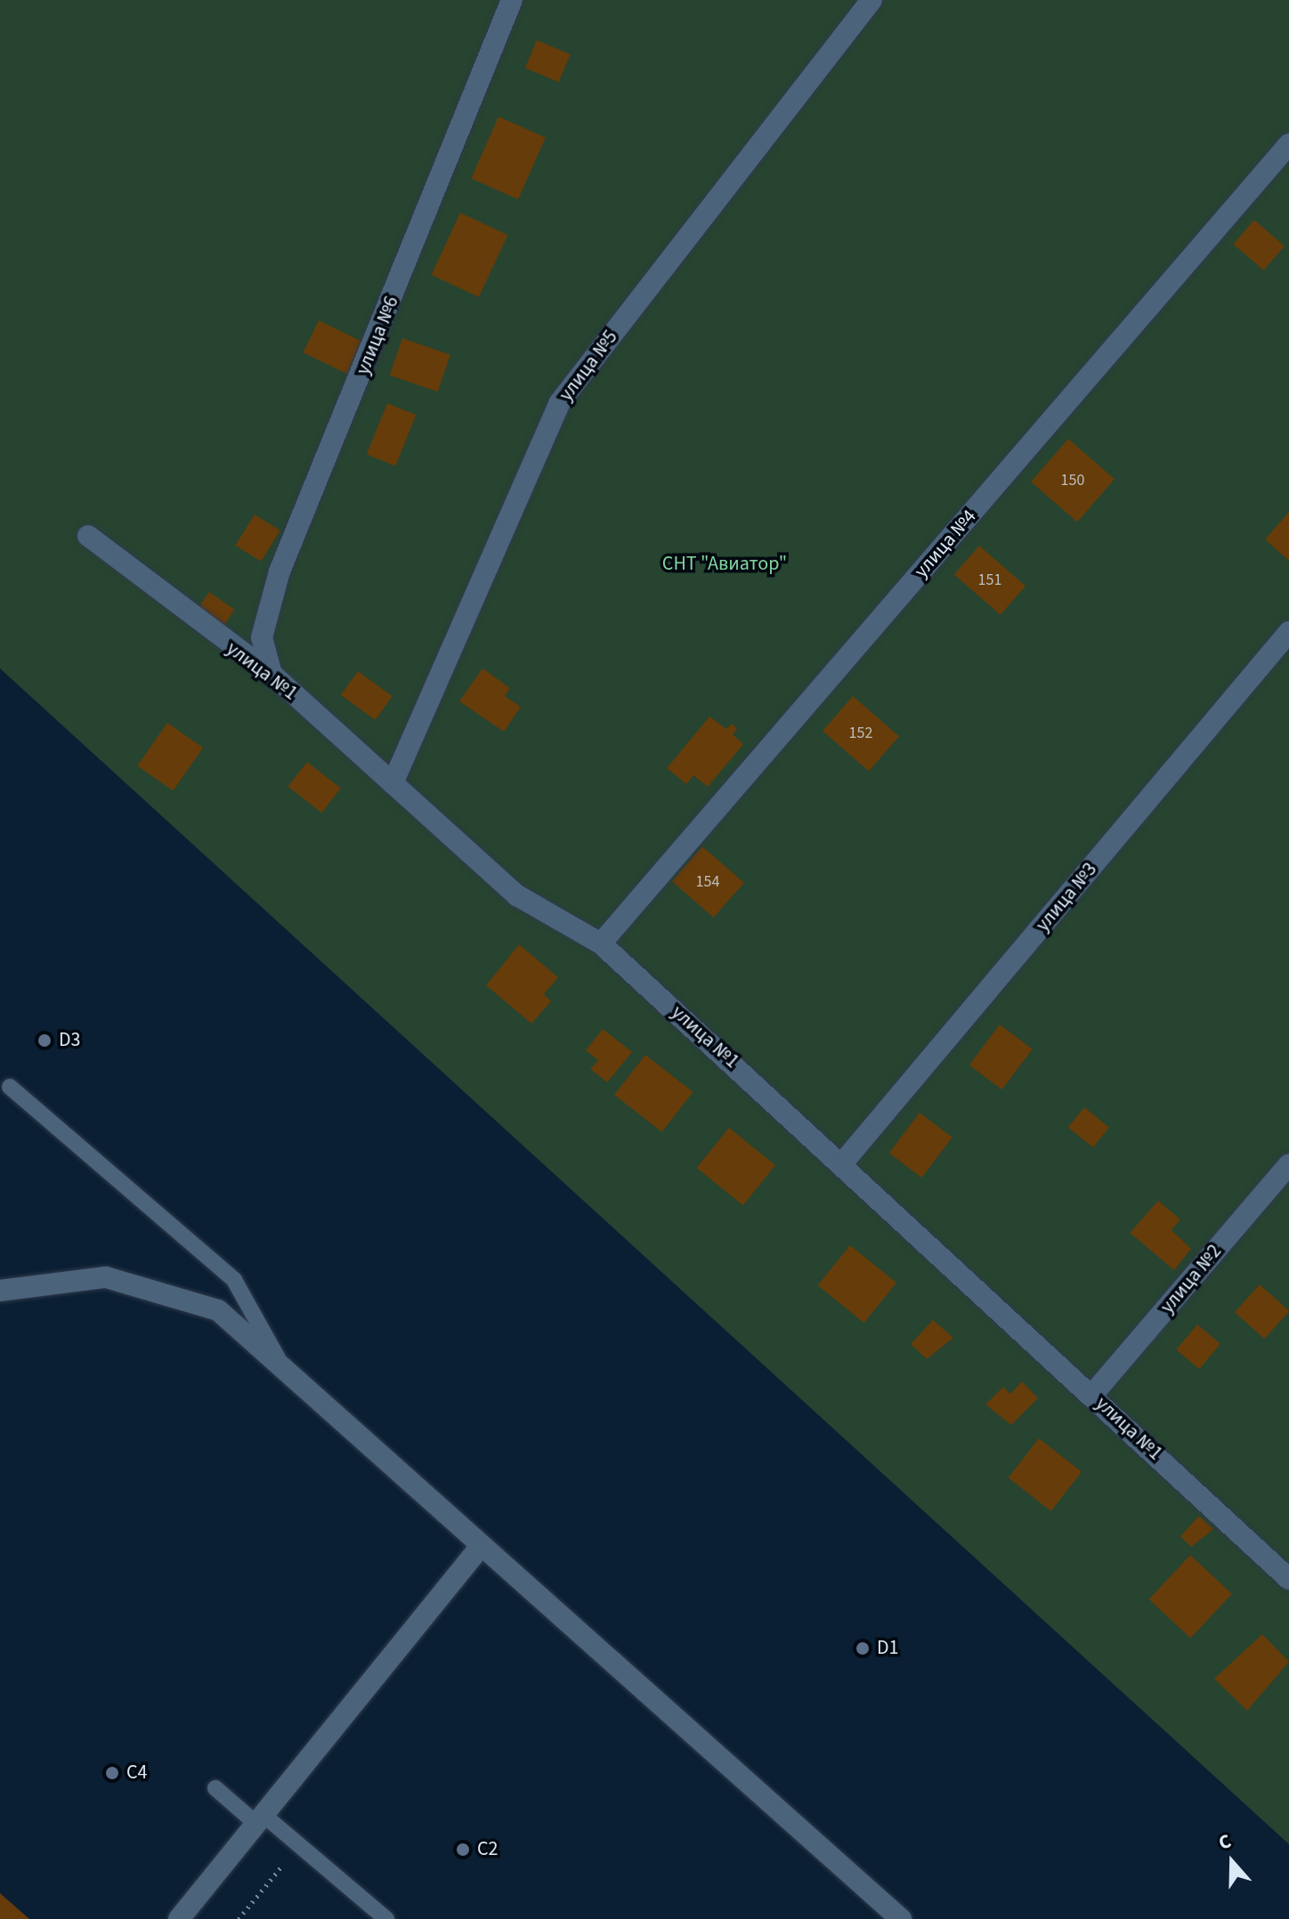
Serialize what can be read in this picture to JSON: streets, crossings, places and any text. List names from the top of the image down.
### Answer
{
  "streets": {
    "street": [
      "улица №6",
      "улица №5",
      "улица №4",
      "улица №1",
      "улица №3",
      "улица №2"
    ]
  },
  "crossings": [
    ["улица №6", "улица №1"],
    ["улица №5", "улица №1"],
    ["улица №4", "улица №1"],
    ["улица №1", "улица №3"],
    ["улица №1", "улица №2"]
  ],
  "parks": ["СНТ \"Авиатор\""],
  "places": [
    "D3",
    "D1",
    "C4",
    "C2"
  ],
  "house_numbers": [
    "150",
    "151",
    "152",
    "154"
  ],
  "north": "top"
}
